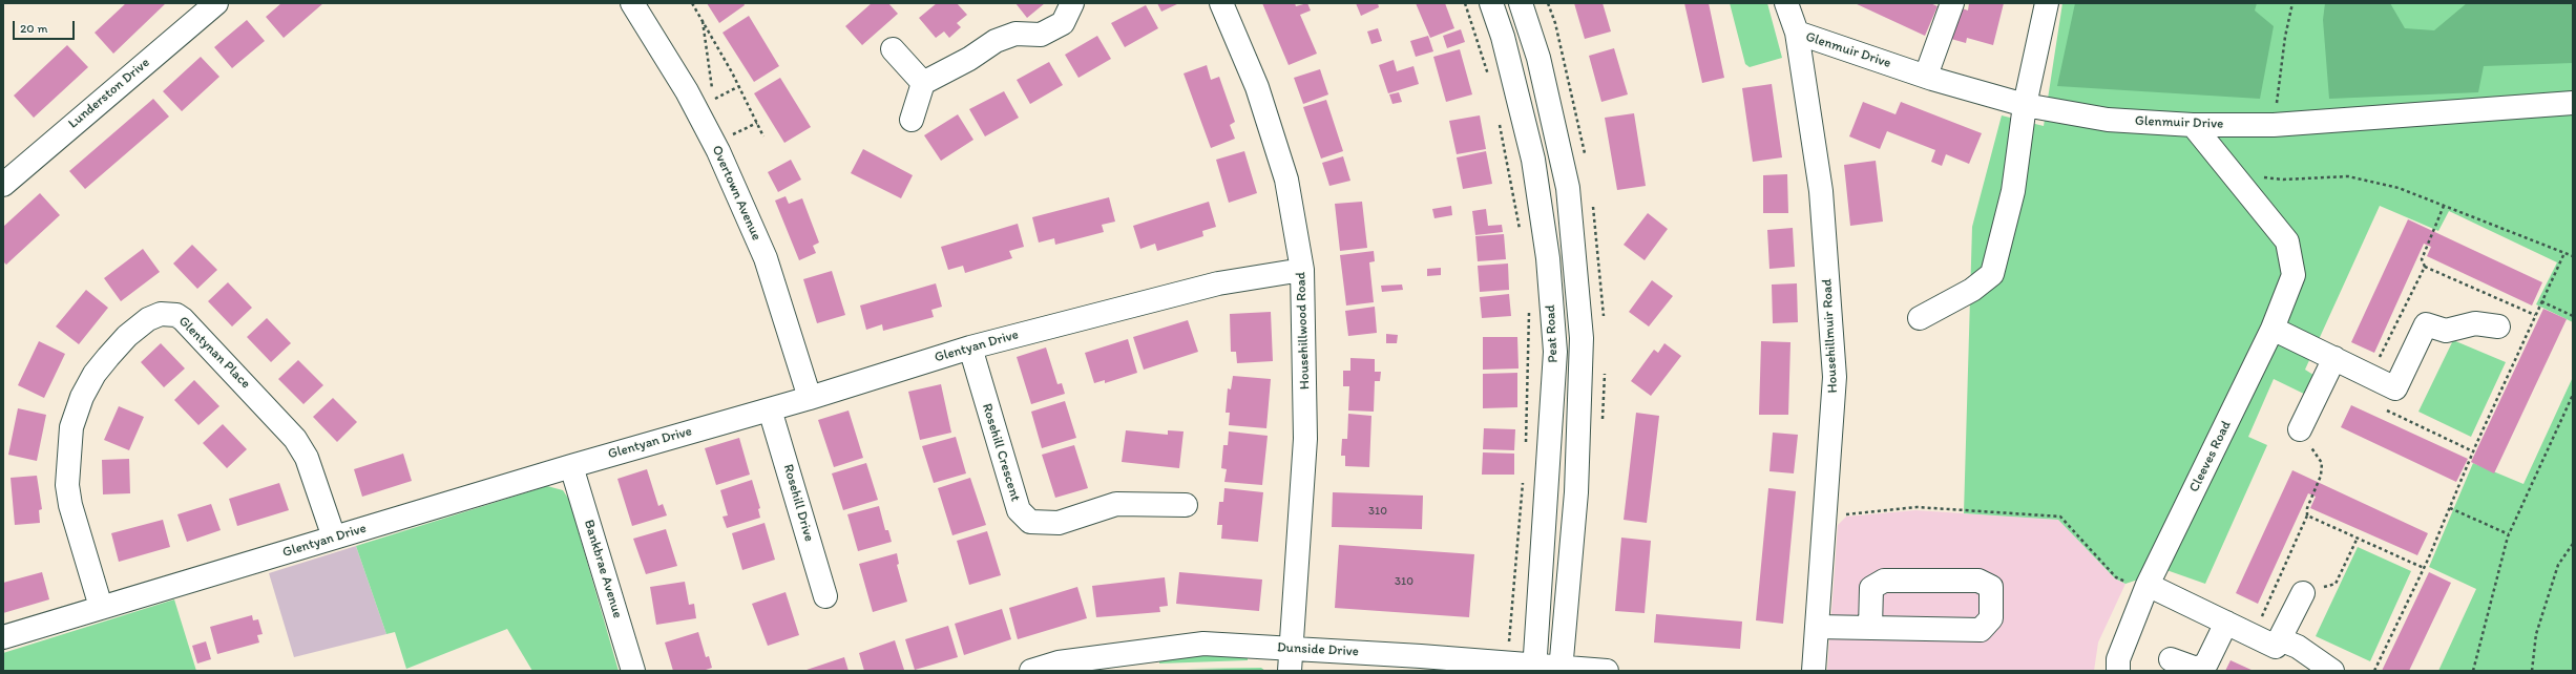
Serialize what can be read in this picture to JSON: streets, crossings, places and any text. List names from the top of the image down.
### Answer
{
  "streets": {
    "street": [
      "Glenmuir Drive",
      "Lunderston Drive",
      "Overtown Avenue",
      "Househillwood Road",
      "Peat Road",
      "Househillmuir Road",
      "Glentyan Drive",
      "Glentynan Place",
      "Rosehill Crescent",
      "Cleeves Road",
      "Rosehill Drive",
      "Bankbrae Avenue",
      "Dunside Drive"
    ]
  },
  "crossings": [
    ["Glenmuir Drive", "Househillmuir Road"],
    ["Glenmuir Drive", "Cleeves Road"],
    ["Overtown Avenue", "Glentyan Drive"],
    ["Househillwood Road", "Glentyan Drive"],
    ["Househillwood Road", "Dunside Drive"],
    ["Peat Road", "Dunside Drive"],
    ["Glentyan Drive", "Glentynan Place"],
    ["Glentyan Drive", "Rosehill Crescent"],
    ["Glentyan Drive", "Rosehill Drive"],
    ["Glentyan Drive", "Bankbrae Avenue"]
  ],
  "house_numbers": ["310", "310"],
  "scale_bar": "20 m"
}
